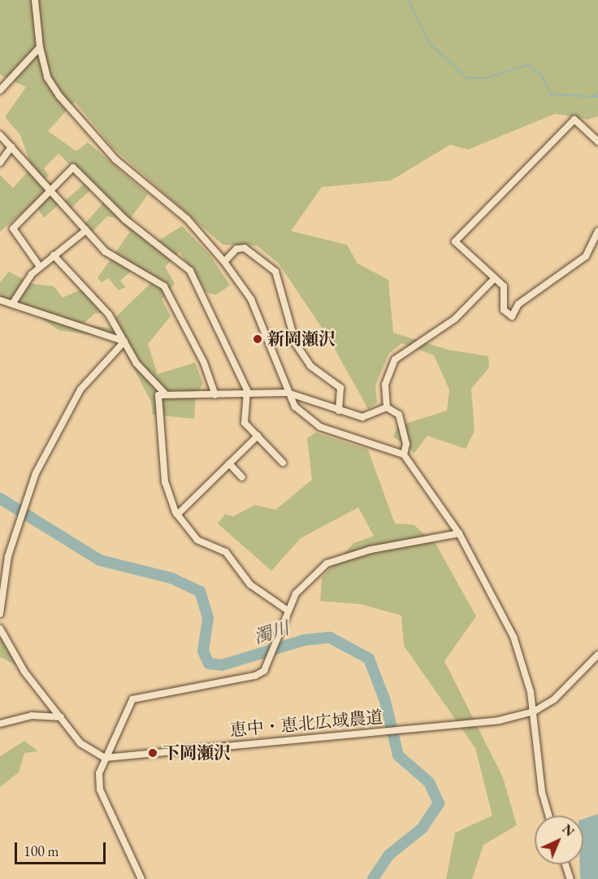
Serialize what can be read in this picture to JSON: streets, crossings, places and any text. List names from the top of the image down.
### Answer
{
  "streets": {
    "street": ["恵中・恵北広域農道"]
  },
  "water": ["濁川"],
  "places": ["新岡瀬沢", "下岡瀬沢"],
  "scale_bar": "100 m",
  "north": "top right"
}
